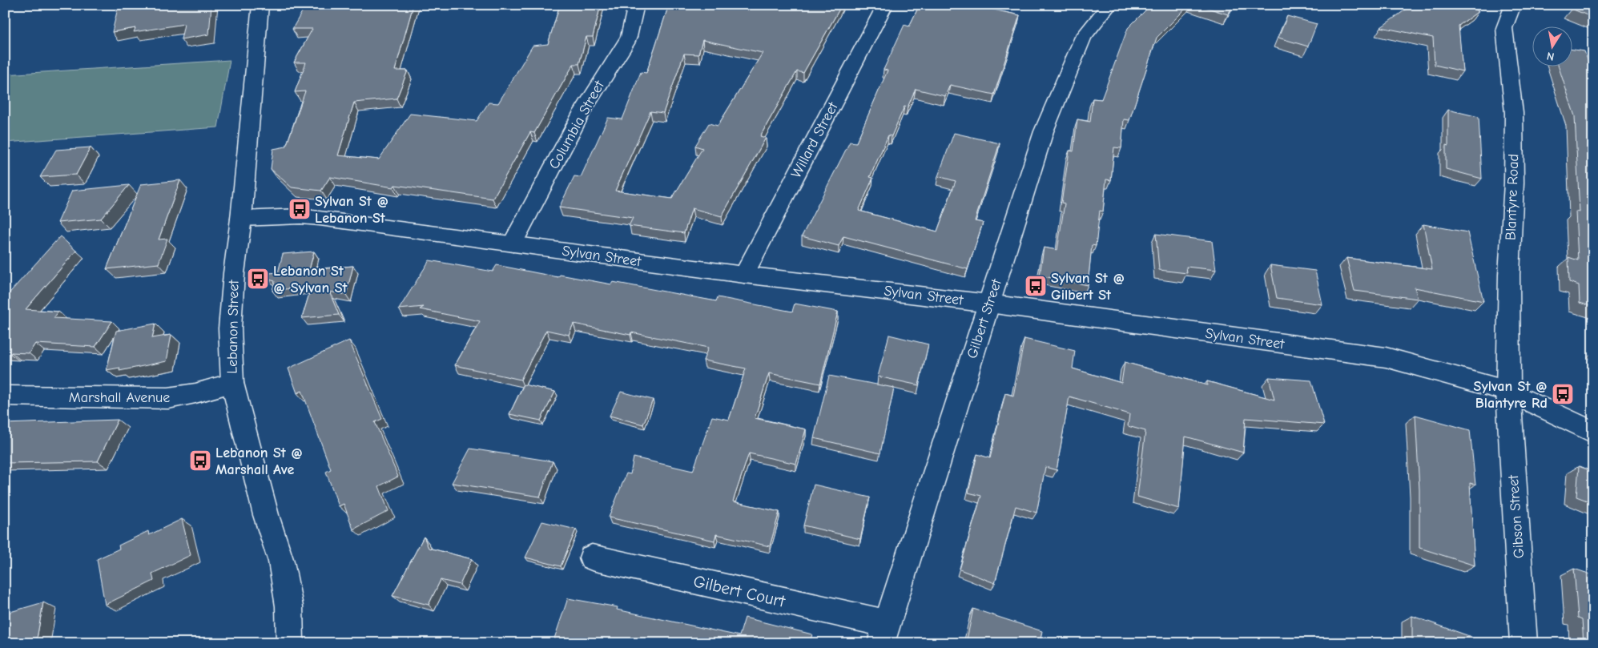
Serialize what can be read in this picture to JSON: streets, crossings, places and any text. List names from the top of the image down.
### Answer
{
  "streets": {
    "street": [
      "Columbia Street",
      "Willard Street",
      "Blantyre Road",
      "Sylvan Street",
      "Gilbert Street",
      "Lebanon Street",
      "Marshall Avenue",
      "Gibson Street",
      "Gilbert Court"
    ]
  },
  "crossings": [
    ["Columbia Street", "Sylvan Street"],
    ["Willard Street", "Sylvan Street"],
    ["Blantyre Road", "Sylvan Street"],
    ["Blantyre Road", "Gibson Street"],
    ["Sylvan Street", "Gilbert Street"],
    ["Sylvan Street", "Lebanon Street"],
    ["Sylvan Street", "Gibson Street"],
    ["Gilbert Street", "Gilbert Court"],
    ["Lebanon Street", "Marshall Avenue"]
  ],
  "places": {
    "bus stop": [
      "Sylvan St @ Lebanon St",
      "Lebanon St @ Sylvan St",
      "Sylvan St @ Gilbert St",
      "Sylvan St @ Blantyre Rd",
      "Lebanon St @ Marshall Ave"
    ]
  },
  "north": "bottom"
}
